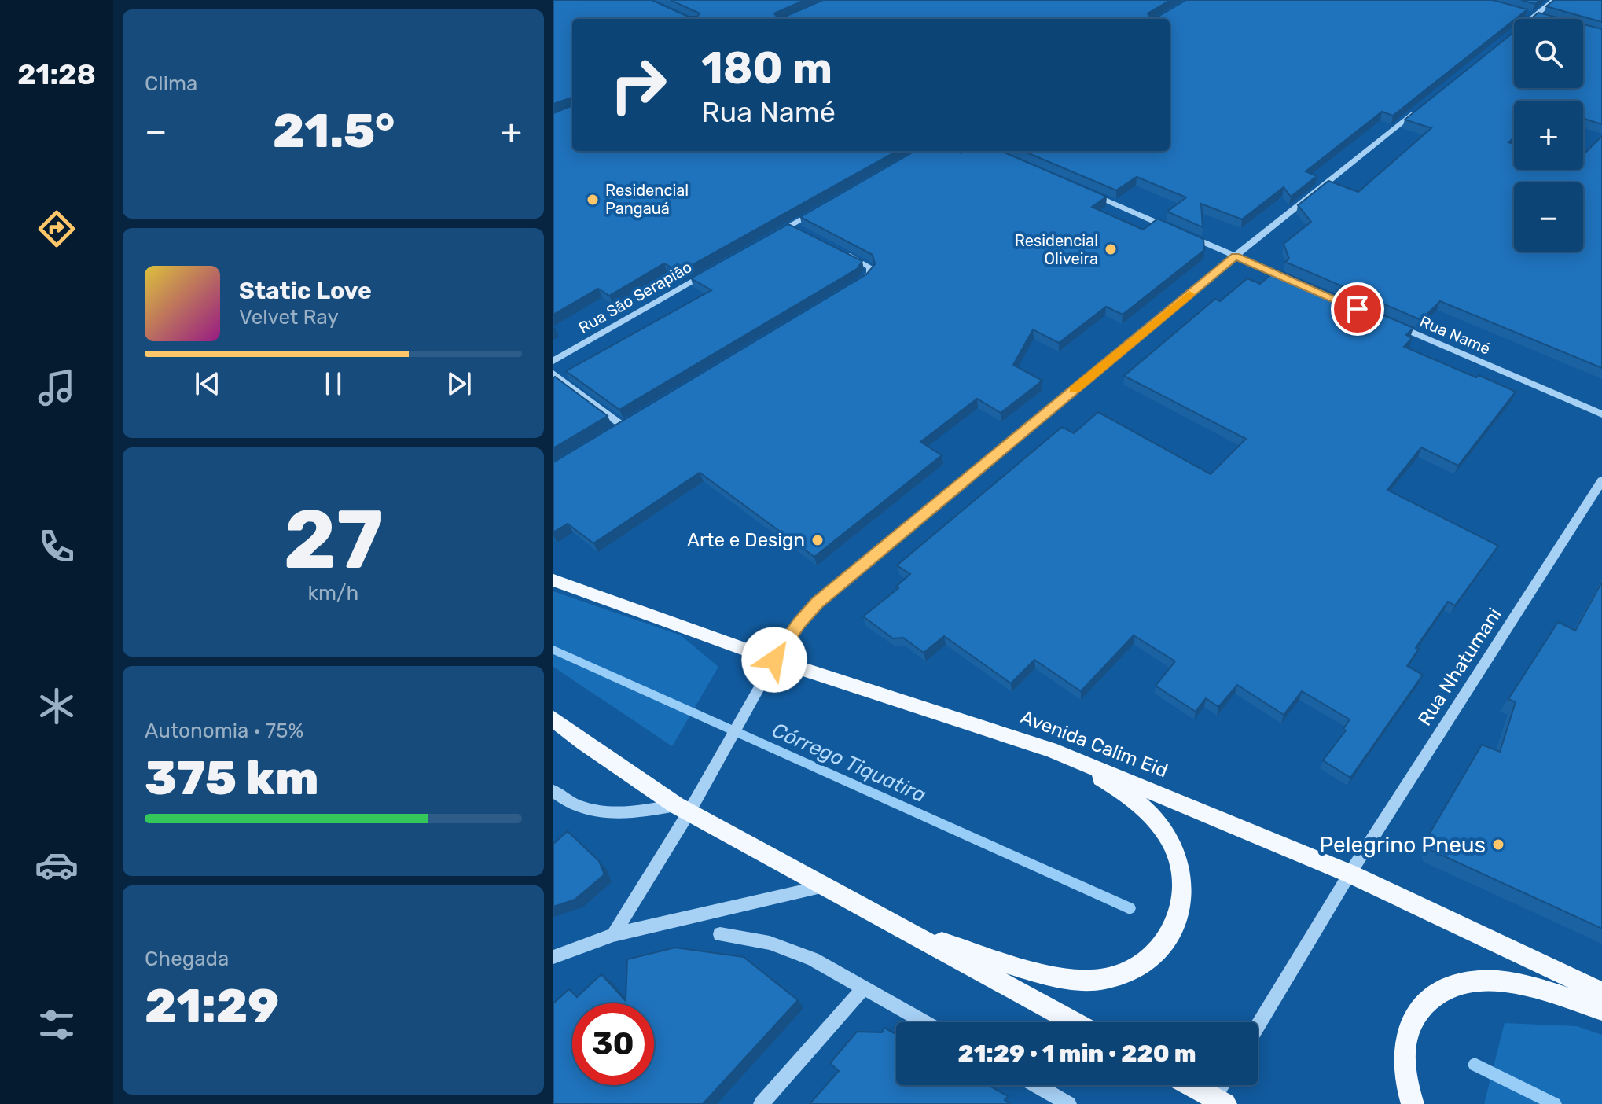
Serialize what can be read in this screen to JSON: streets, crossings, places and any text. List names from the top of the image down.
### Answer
{
  "streets": {
    "main road": ["Avenida Calim Eid"],
    "street": ["Rua São Serapião", "Rua Namé", "Rua Nhatumani"]
  },
  "crossings": [
    ["Rua Nhatumani", "Avenida Calim Eid"]
  ],
  "water": ["Córrego Tiquatira"],
  "places": [
    "Residencial Pangauá",
    "Residencial Oliveira",
    "Arte e Design",
    "Pelegrino Pneus"
  ],
  "page": {
    "tabs": "21:28",
    "tile": [
      "Clima",
      ["27", "km/h"],
      ["Autonomia · 75%", "375 km"],
      ["Chegada", "21:29"]
    ],
    "map_buttons": ["+", "−"],
    "turn": ["180 m", "Rua Namé"],
    "heat": ["−", "21.5°", "+"],
    "song": ["Static Love", "Velvet Ray"],
    "limit": "30",
    "trip": "21:29 · 1 min · 220 m"
  }
}
